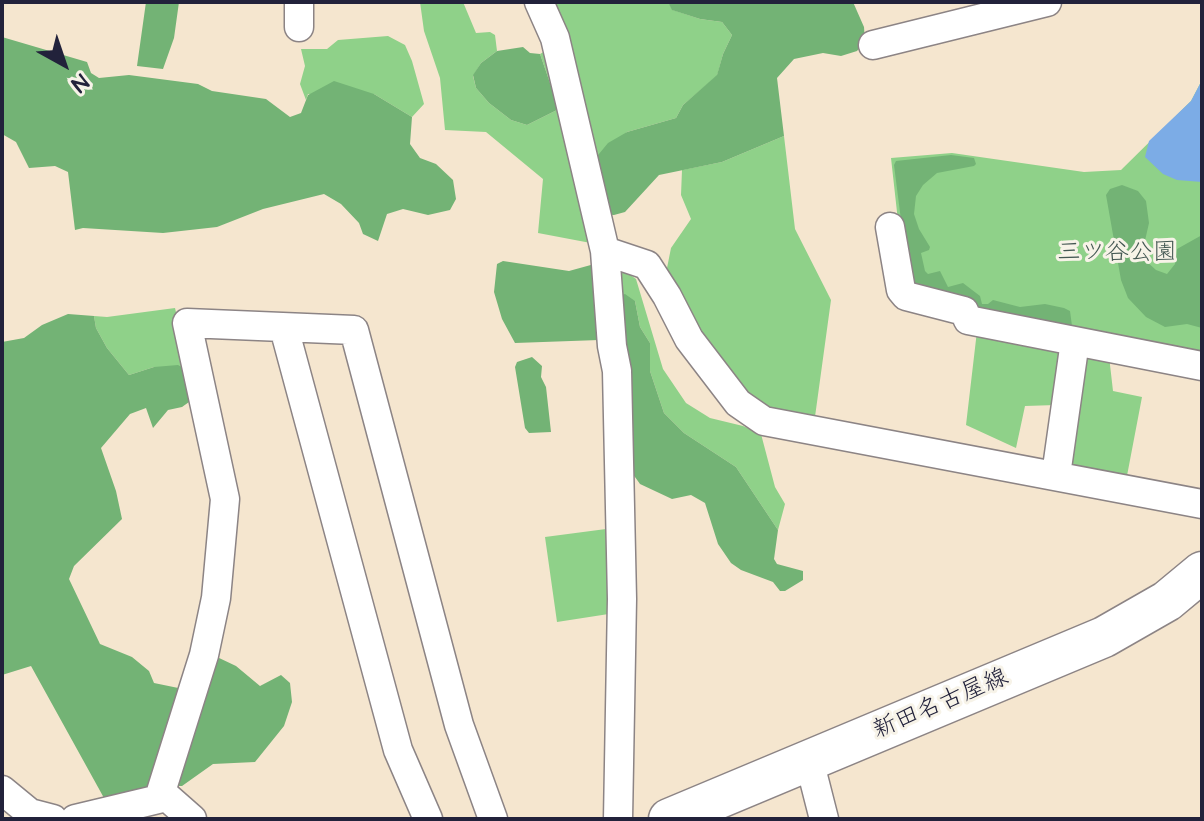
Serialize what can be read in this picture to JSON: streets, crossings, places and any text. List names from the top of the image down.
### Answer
{
  "streets": {
    "main road": ["新田名古屋線"]
  },
  "parks": ["三ツ谷公園"],
  "north": "bottom right"
}
